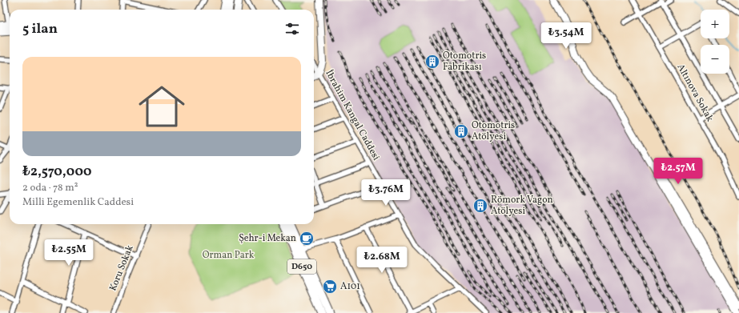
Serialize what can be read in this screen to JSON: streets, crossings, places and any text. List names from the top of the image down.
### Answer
{
  "streets": {
    "main road": ["D650"],
    "street": ["Altınova Sokak", "İbrahim Kangal Caddesi", "Koru Sokak"]
  },
  "parks": ["Orman Park"],
  "places": {
    "building": ["Otomotris Fabrikası", "Otomotris Atölyesi", "Römork Vagon Atölyesi"],
    "cafe": ["Şehr-i Mekan"],
    "supermarket": ["A101"]
  },
  "page": {
    "map_buttons": ["+", "−"],
    "heading": "5 ilan",
    "price": [
      "₺3.54M",
      "₺2.57M",
      "₺3.76M",
      "₺2.55M",
      "₺2.68M"
    ],
    "list": [
      {
        "name": "₺2,570,000",
        "note": "2 oda · 78 m² · Milli Egemenlik Caddesi"
      }
    ]
  }
}
